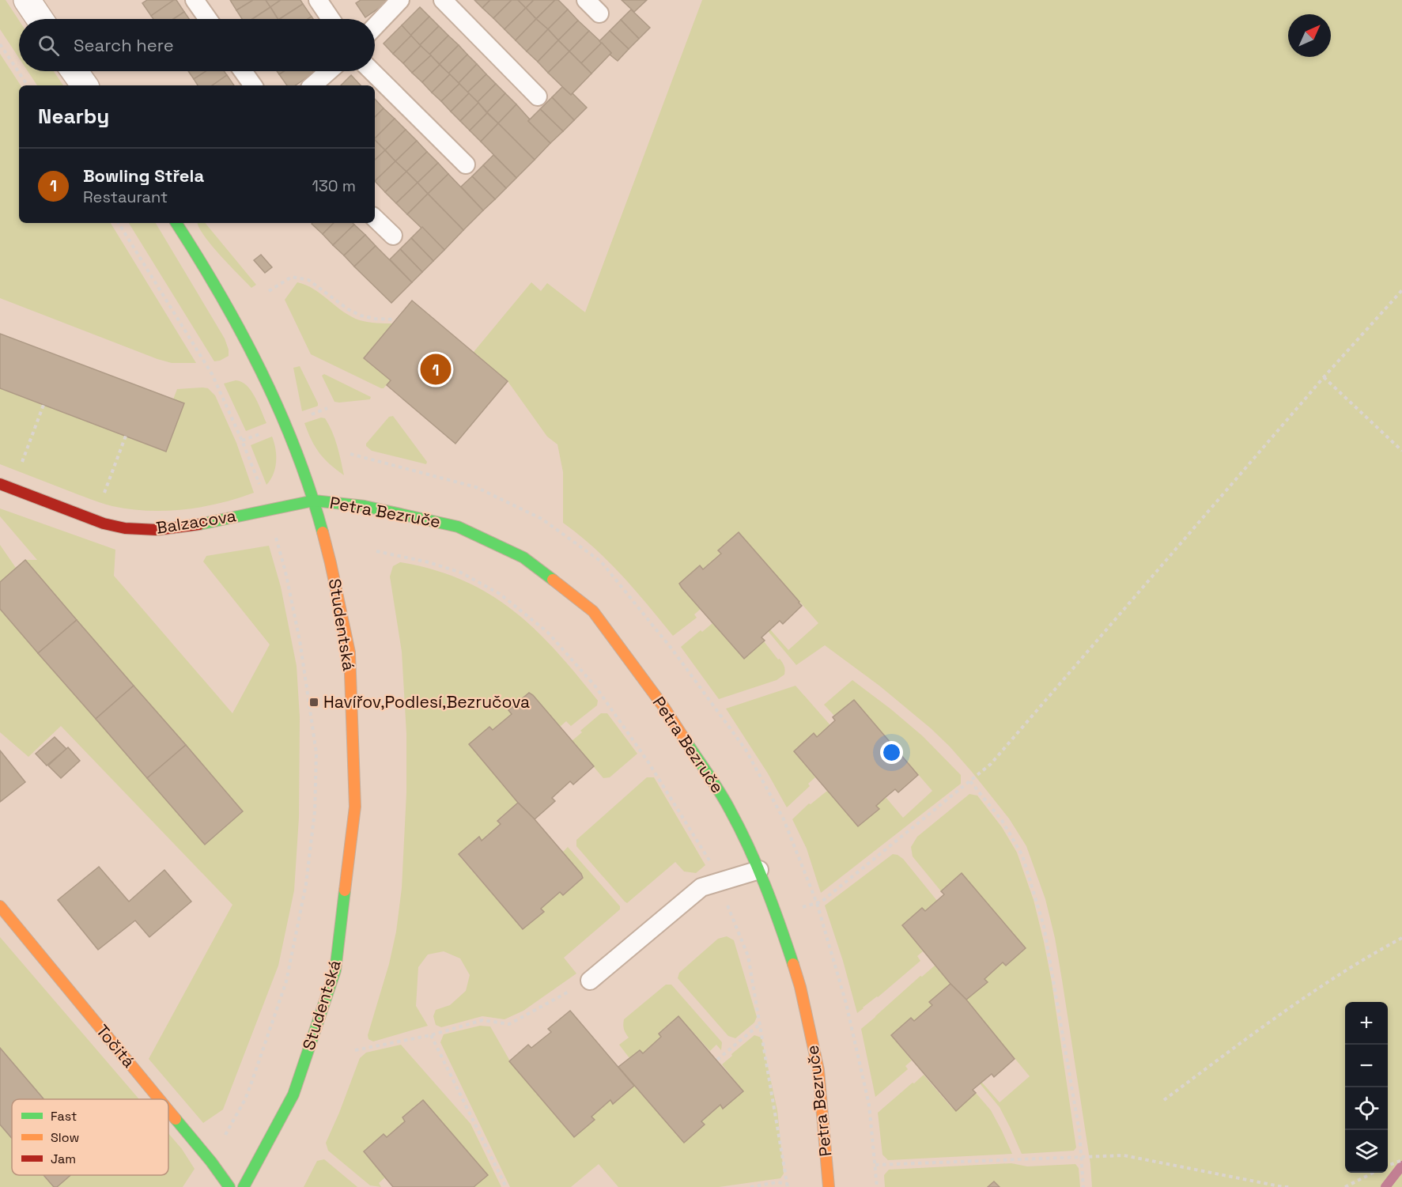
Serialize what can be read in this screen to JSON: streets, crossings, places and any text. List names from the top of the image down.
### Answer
{
  "streets": {
    "street": [
      "Petra Bezruče",
      "Balzacova",
      "Studentská",
      "Točitá"
    ]
  },
  "crossings": [
    ["Petra Bezruče", "Balzacova"],
    ["Petra Bezruče", "Studentská"],
    ["Balzacova", "Studentská"]
  ],
  "places": {
    "transit": ["Havířov,Podlesí,Bezručova"]
  },
  "legend": ["Fast", "Slow", "Jam"],
  "north": "top right",
  "page": {
    "search": "Search here",
    "heading": "Nearby",
    "list": [
      {
        "mark": "1",
        "name": "Bowling Střela",
        "note": "Restaurant",
        "value": "130 m"
      }
    ],
    "pins": "1",
    "map_buttons": ["+", "−"]
  }
}
